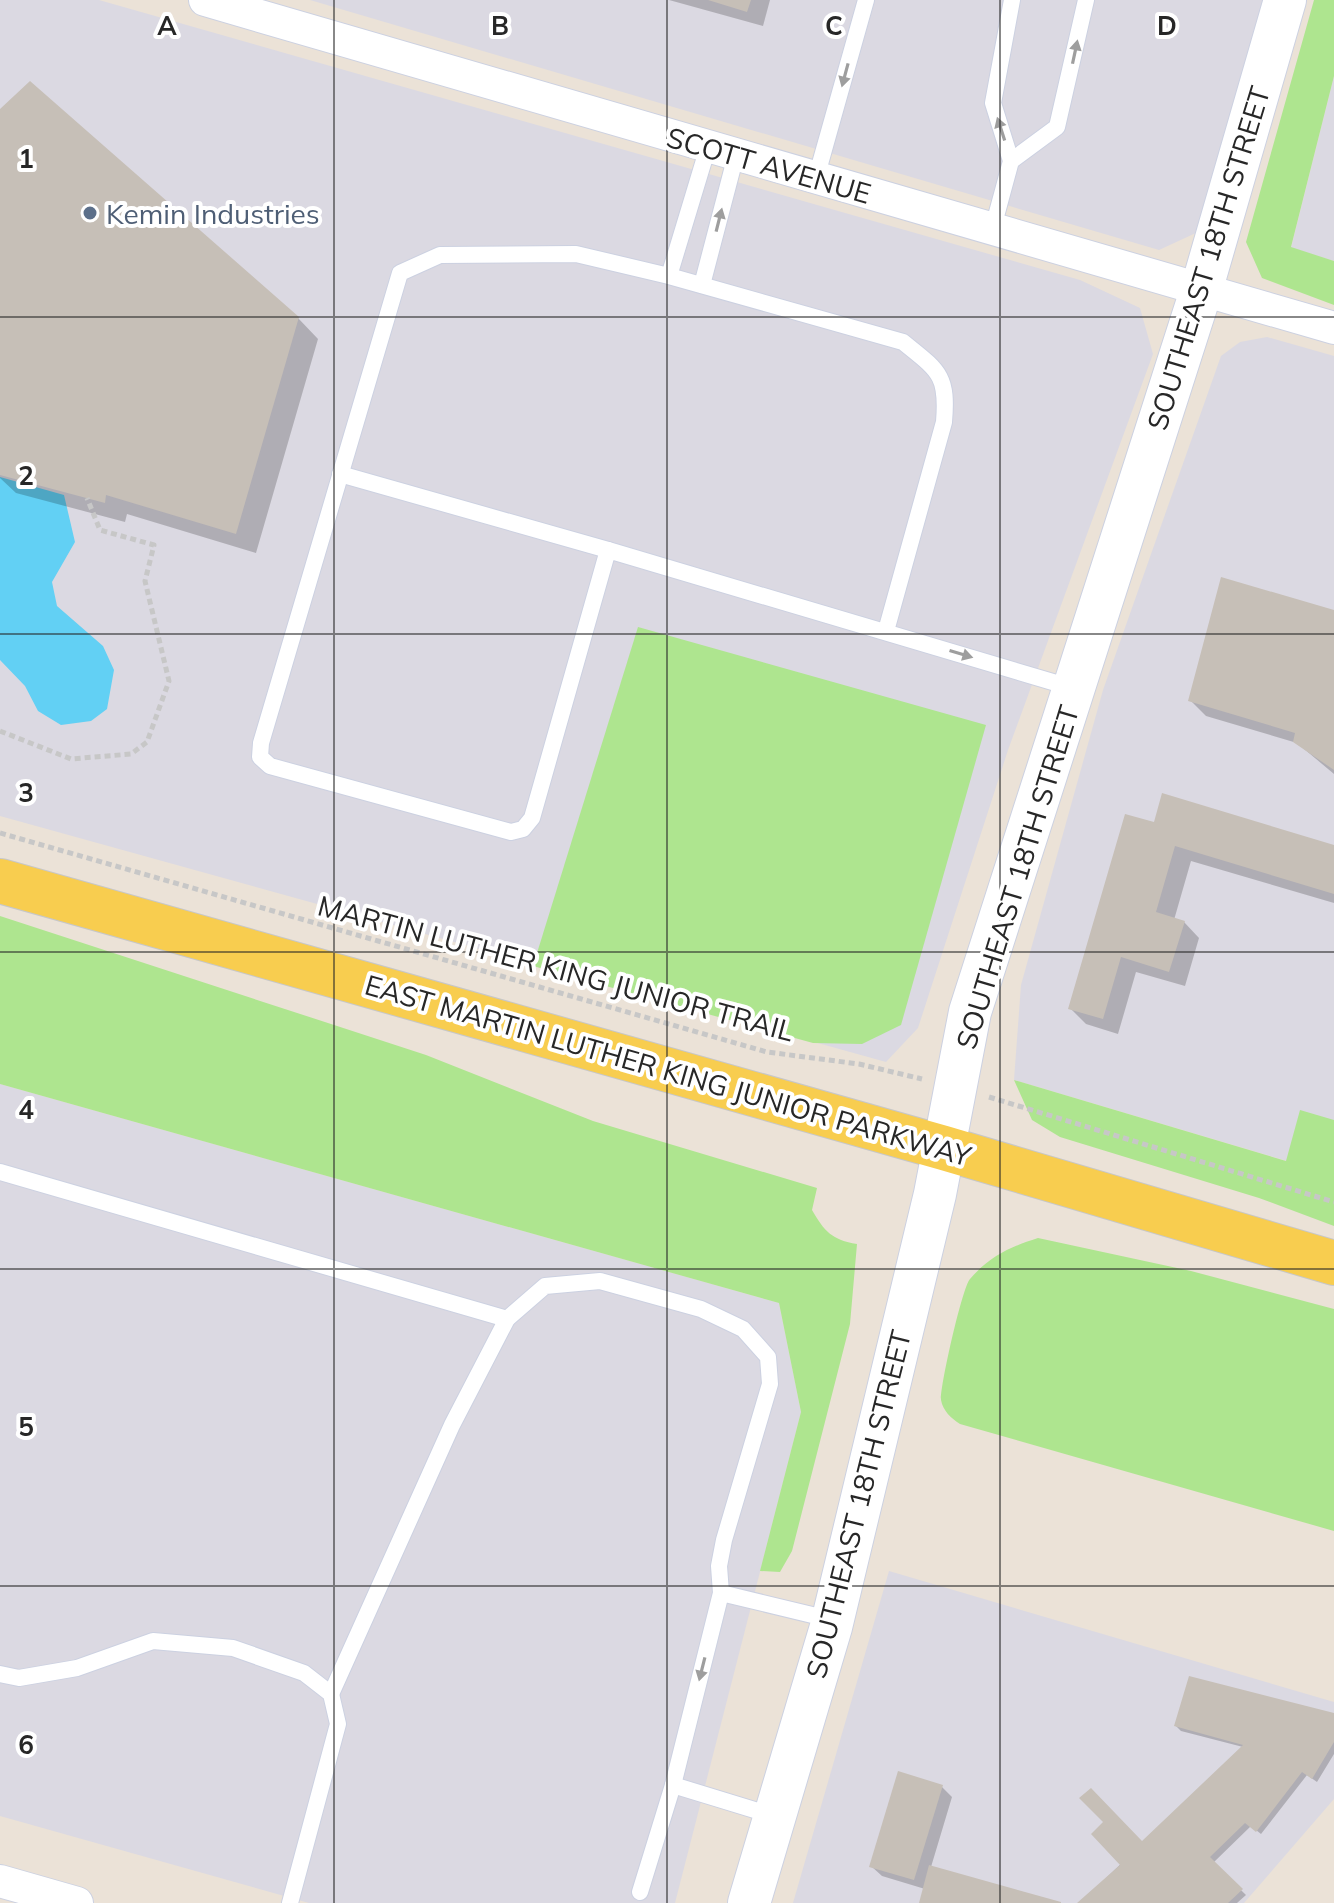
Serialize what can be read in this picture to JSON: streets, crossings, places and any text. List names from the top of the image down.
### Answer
{
  "streets": {
    "main road": ["EAST MARTIN LUTHER KING JUNIOR PARKWAY"],
    "street": ["SCOTT AVENUE", "SOUTHEAST 18TH STREET"],
    "path": ["MARTIN LUTHER KING JUNIOR TRAIL"]
  },
  "crossings": [
    ["SCOTT AVENUE", "SOUTHEAST 18TH STREET"],
    ["SOUTHEAST 18TH STREET", "MARTIN LUTHER KING JUNIOR TRAIL"],
    ["SOUTHEAST 18TH STREET", "EAST MARTIN LUTHER KING JUNIOR PARKWAY"]
  ],
  "places": ["Kemin Industries"],
  "grid": {
    "columns": [
      "A",
      "B",
      "C",
      "D"
    ],
    "rows": [
      "1",
      "2",
      "3",
      "4",
      "5",
      "6"
    ]
  }
}
